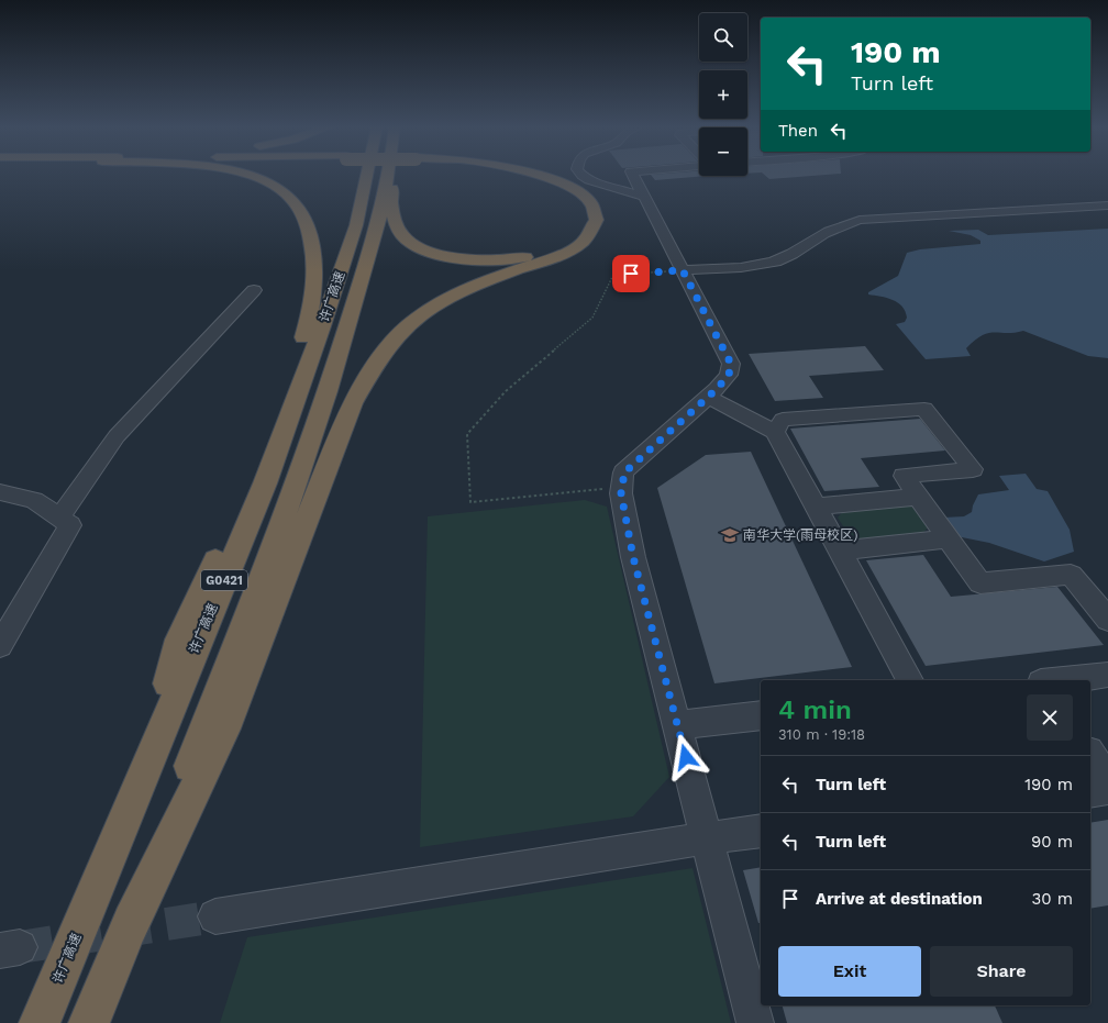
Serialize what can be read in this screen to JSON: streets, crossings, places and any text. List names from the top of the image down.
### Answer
{
  "streets": {
    "highway": ["许广高速", "G0421"]
  },
  "places": {
    "school or university": ["南华大学(雨母校区)"]
  },
  "page": {
    "map_buttons": ["+", "−"],
    "turn": ["190 m", "Turn left"],
    "then": "Then",
    "heading": ["4 min", "310 m · 19:18"],
    "list": [
      {
        "name": "Turn left",
        "value": "190 m"
      },
      {
        "name": "Turn left",
        "value": "90 m"
      },
      {
        "name": "Arrive at destination",
        "value": "30 m"
      }
    ],
    "buttons": ["Exit", "Share"]
  }
}
